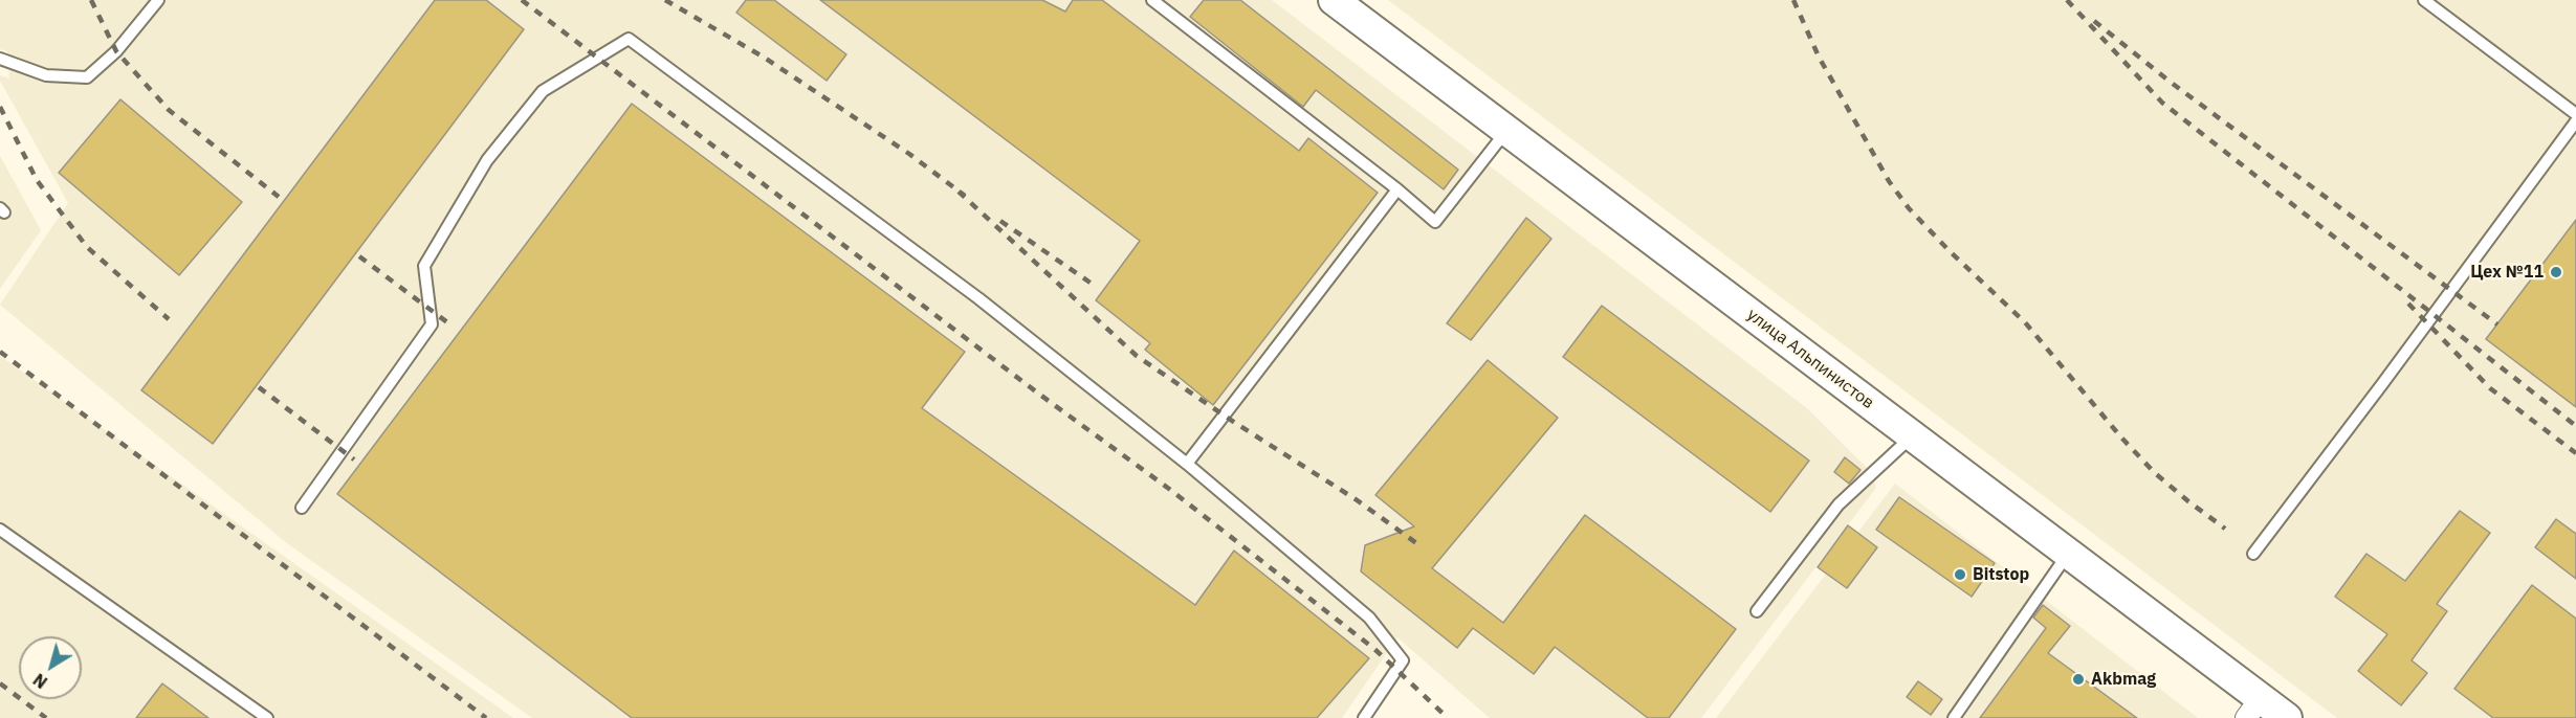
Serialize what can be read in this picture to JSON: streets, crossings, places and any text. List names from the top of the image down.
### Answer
{
  "streets": {
    "main road": ["улица Альпинистов"]
  },
  "places": ["Цех №11", "Bitstop", "Akbmag"],
  "north": "bottom left"
}
